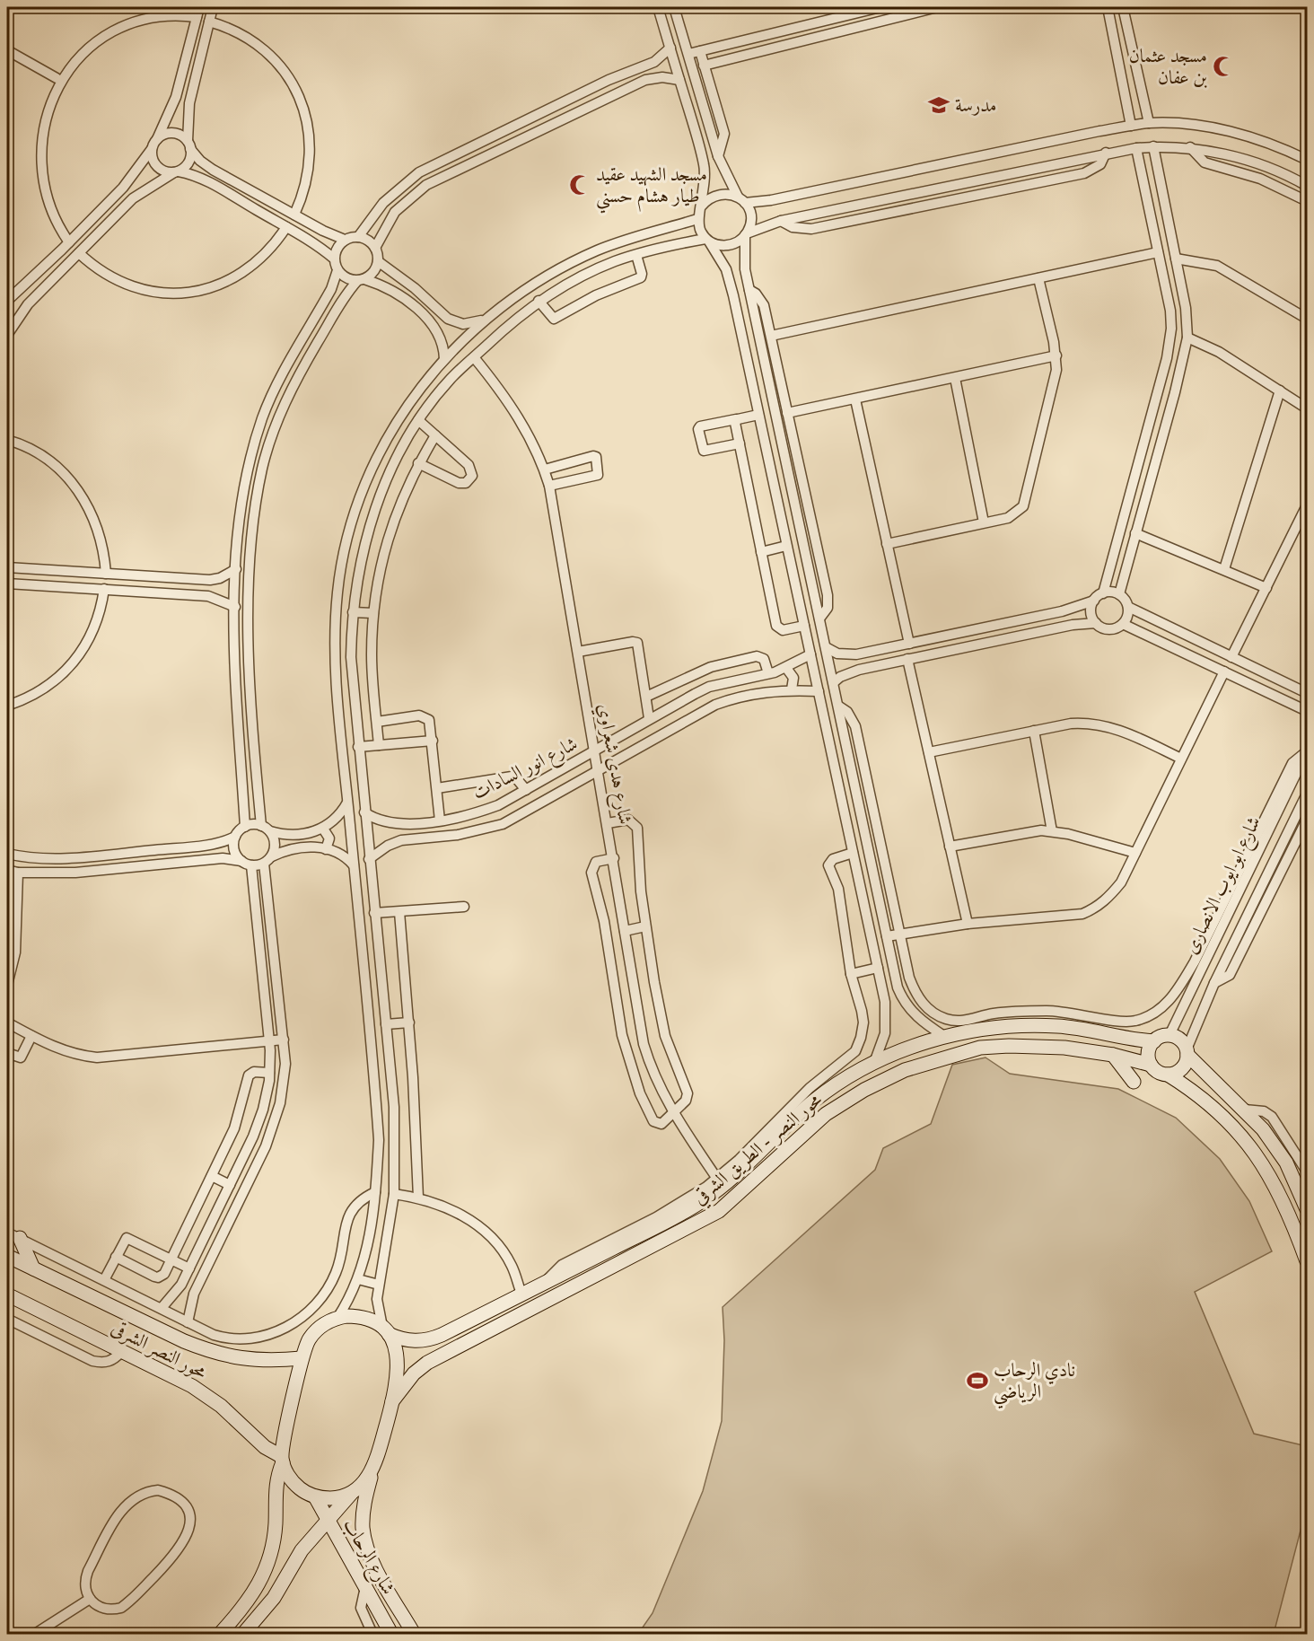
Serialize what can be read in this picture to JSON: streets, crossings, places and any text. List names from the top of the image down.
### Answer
{
  "streets": {
    "street": [
      "شارع هدى شعراوي",
      "شارع انور السادات",
      "شارع ابو ايوب الانصارى",
      "محور النصر - الطريق الشرقي",
      "محور النصر الشرقى",
      "شارع الرحاب"
    ]
  },
  "crossings": [
    ["شارع هدى شعراوي", "شارع انور السادات"],
    ["شارع ابو ايوب الانصارى", "محور النصر - الطريق الشرقي"],
    ["محور النصر - الطريق الشرقي", "شارع الرحاب"]
  ],
  "places": {
    "mosque": ["مسجد عثمان بن عفان", "مسجد الشهيد عقيد طيار هشام حسني"],
    "school or university": ["مدرسة"],
    "sports": ["نادي الرحاب الرياضي"]
  }
}
